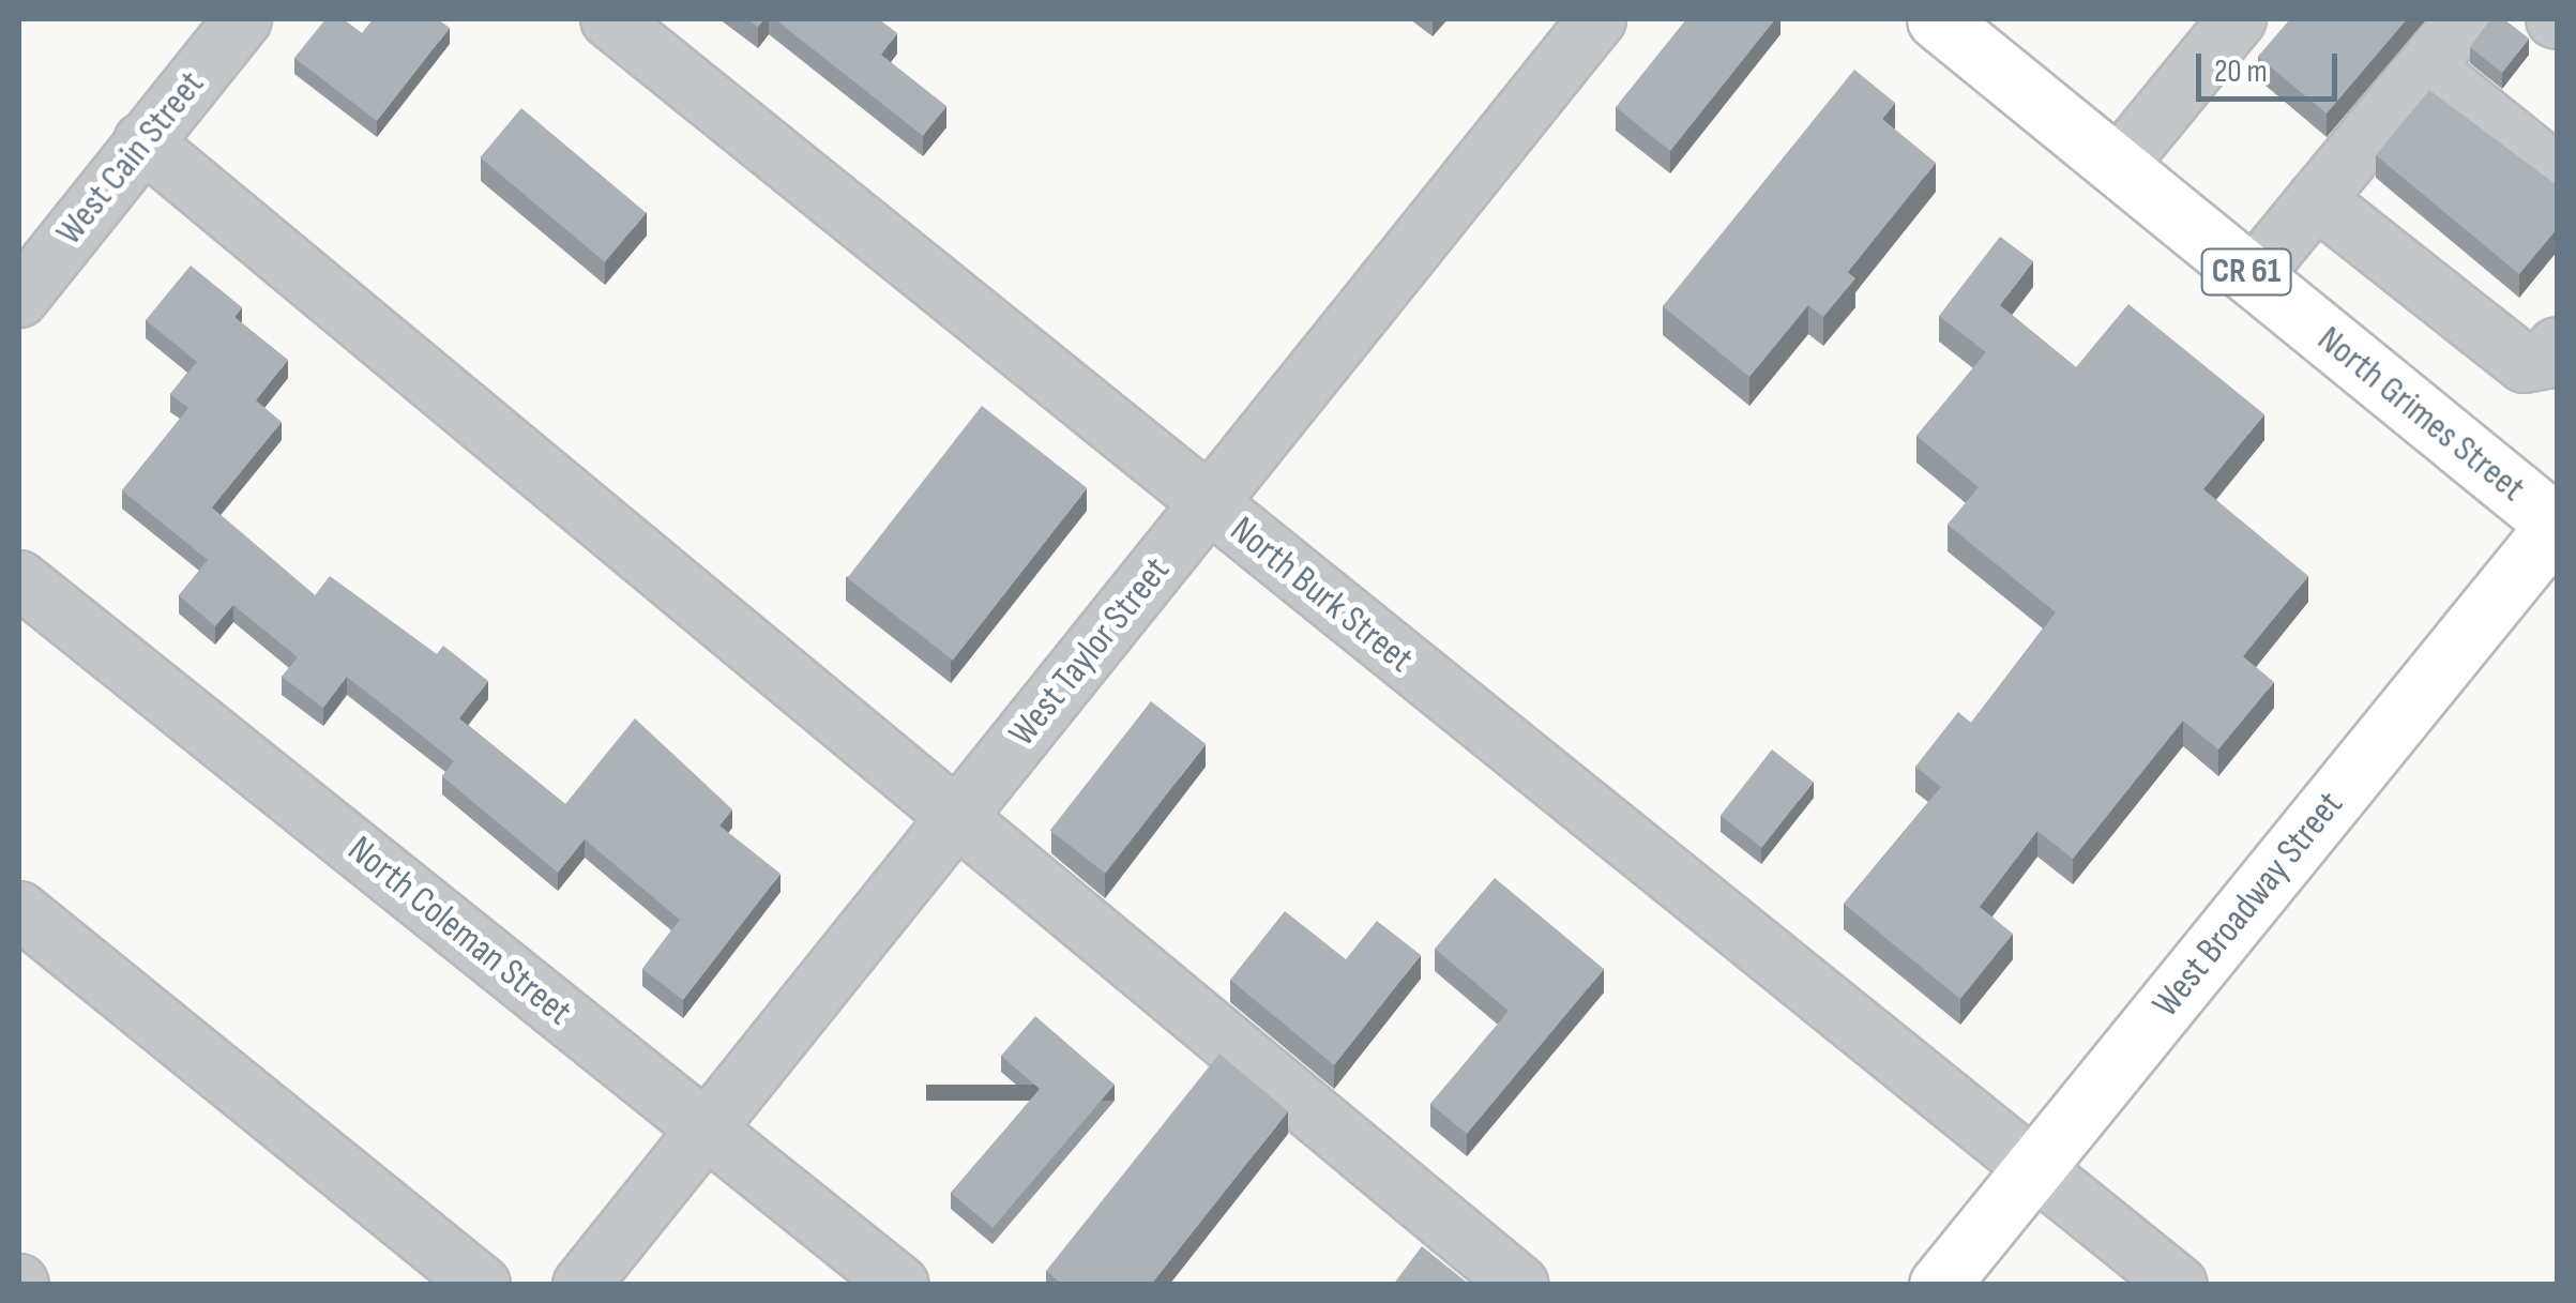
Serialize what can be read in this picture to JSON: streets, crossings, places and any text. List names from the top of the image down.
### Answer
{
  "streets": {
    "main road": ["CR 61", "North Grimes Street", "West Broadway Street"],
    "street": [
      "West Cain Street",
      "North Burk Street",
      "West Taylor Street",
      "North Coleman Street"
    ]
  },
  "crossings": [
    ["North Grimes Street", "West Broadway Street"],
    ["North Burk Street", "West Taylor Street"],
    ["North Burk Street", "West Broadway Street"],
    ["West Taylor Street", "North Coleman Street"]
  ],
  "scale_bar": "20 m"
}
